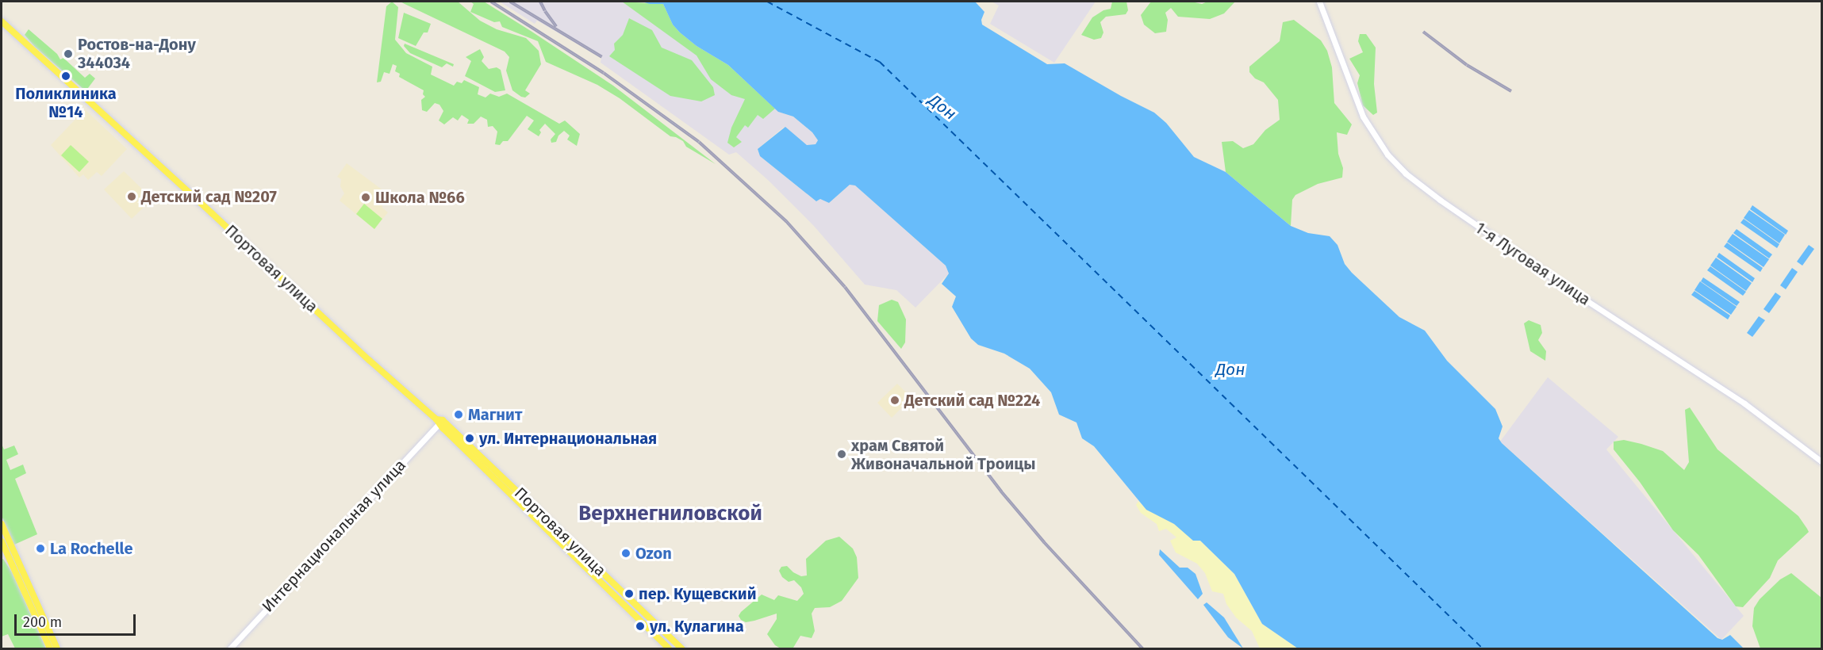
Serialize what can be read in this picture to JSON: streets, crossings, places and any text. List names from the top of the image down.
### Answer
{
  "streets": {
    "main road": ["1-я Луговая улица", "Портовая улица", "Интернациональная улица"]
  },
  "crossings": [
    ["Портовая улица", "Интернациональная улица"]
  ],
  "districts": ["Верхнегниловской"],
  "water": ["Дон"],
  "places": [
    "Ростов-на-Дону 344034",
    "Поликлиника №14",
    "Детский сад №207",
    "Школа №66",
    "Детский сад №224",
    "Магнит",
    "ул. Интернациональная",
    "храм Святой Живоначальной Троицы",
    "La Rochelle",
    "Ozon",
    "пер. Кущевский",
    "ул. Кулагина"
  ],
  "scale_bar": "200 m"
}
